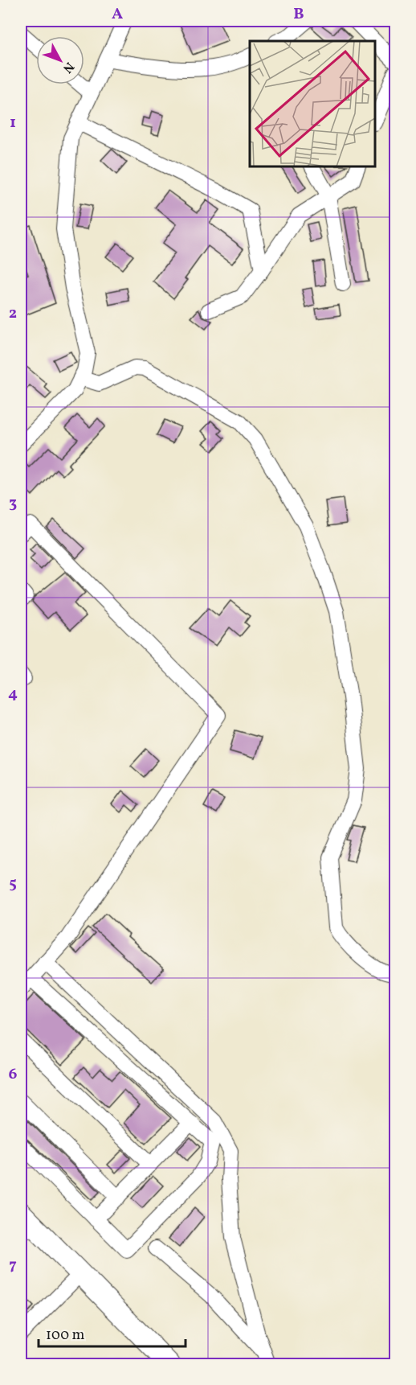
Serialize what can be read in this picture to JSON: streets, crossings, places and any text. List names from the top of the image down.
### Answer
{
  "scale_bar": "100 m",
  "north": "bottom right",
  "grid": {
    "columns": ["A", "B"],
    "rows": [
      "1",
      "2",
      "3",
      "4",
      "5",
      "6",
      "7"
    ]
  }
}
